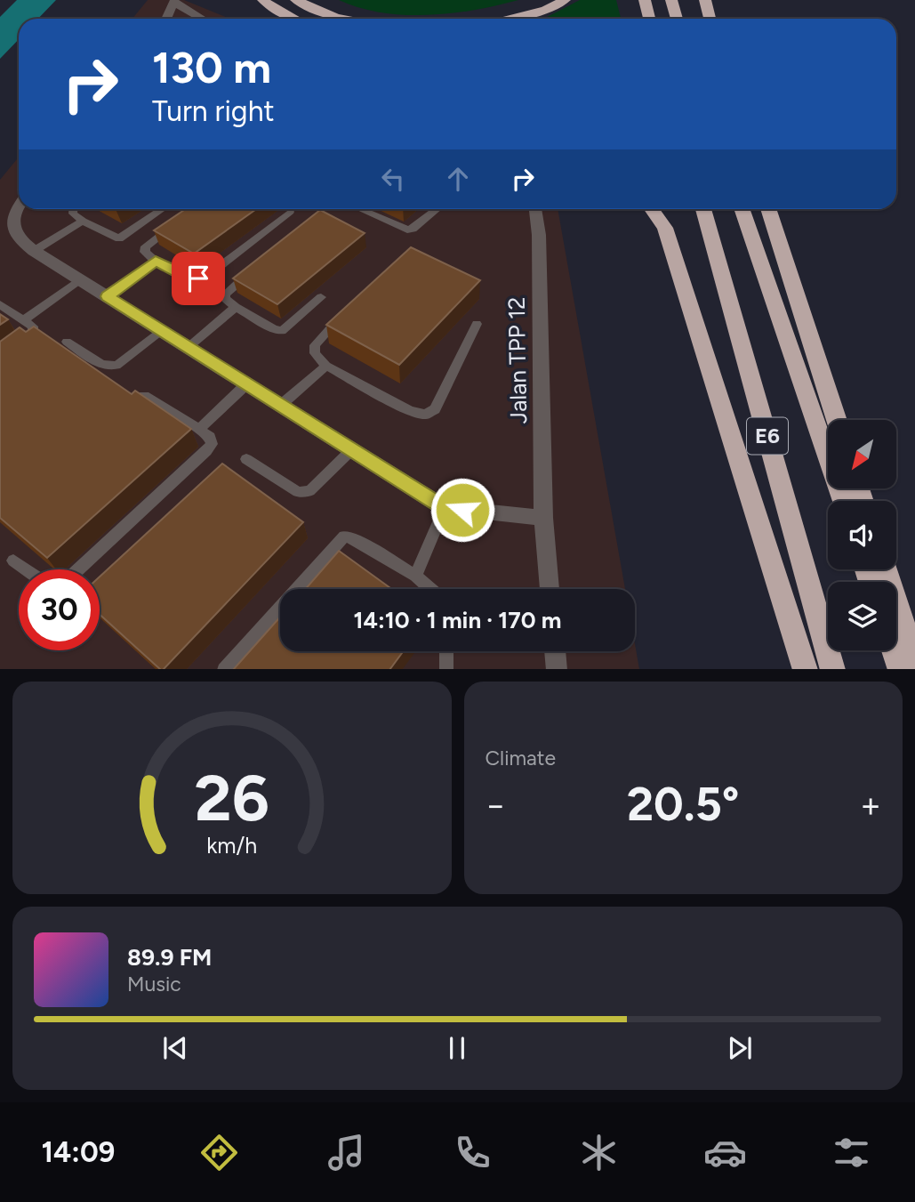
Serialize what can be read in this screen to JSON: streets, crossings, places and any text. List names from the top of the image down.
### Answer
{
  "streets": {
    "highway": ["E6"],
    "street": ["Jalan TPP 12"]
  },
  "north": "bottom left",
  "page": {
    "turn": ["130 m", "Turn right"],
    "limit": "30",
    "trip": "14:10 · 1 min · 170 m",
    "tile": "Climate",
    "heat": ["−", "20.5°", "+"],
    "song": ["89.9 FM", "Music"],
    "tabs": "14:09",
    "gauge": ["26", "km/h"]
  }
}
